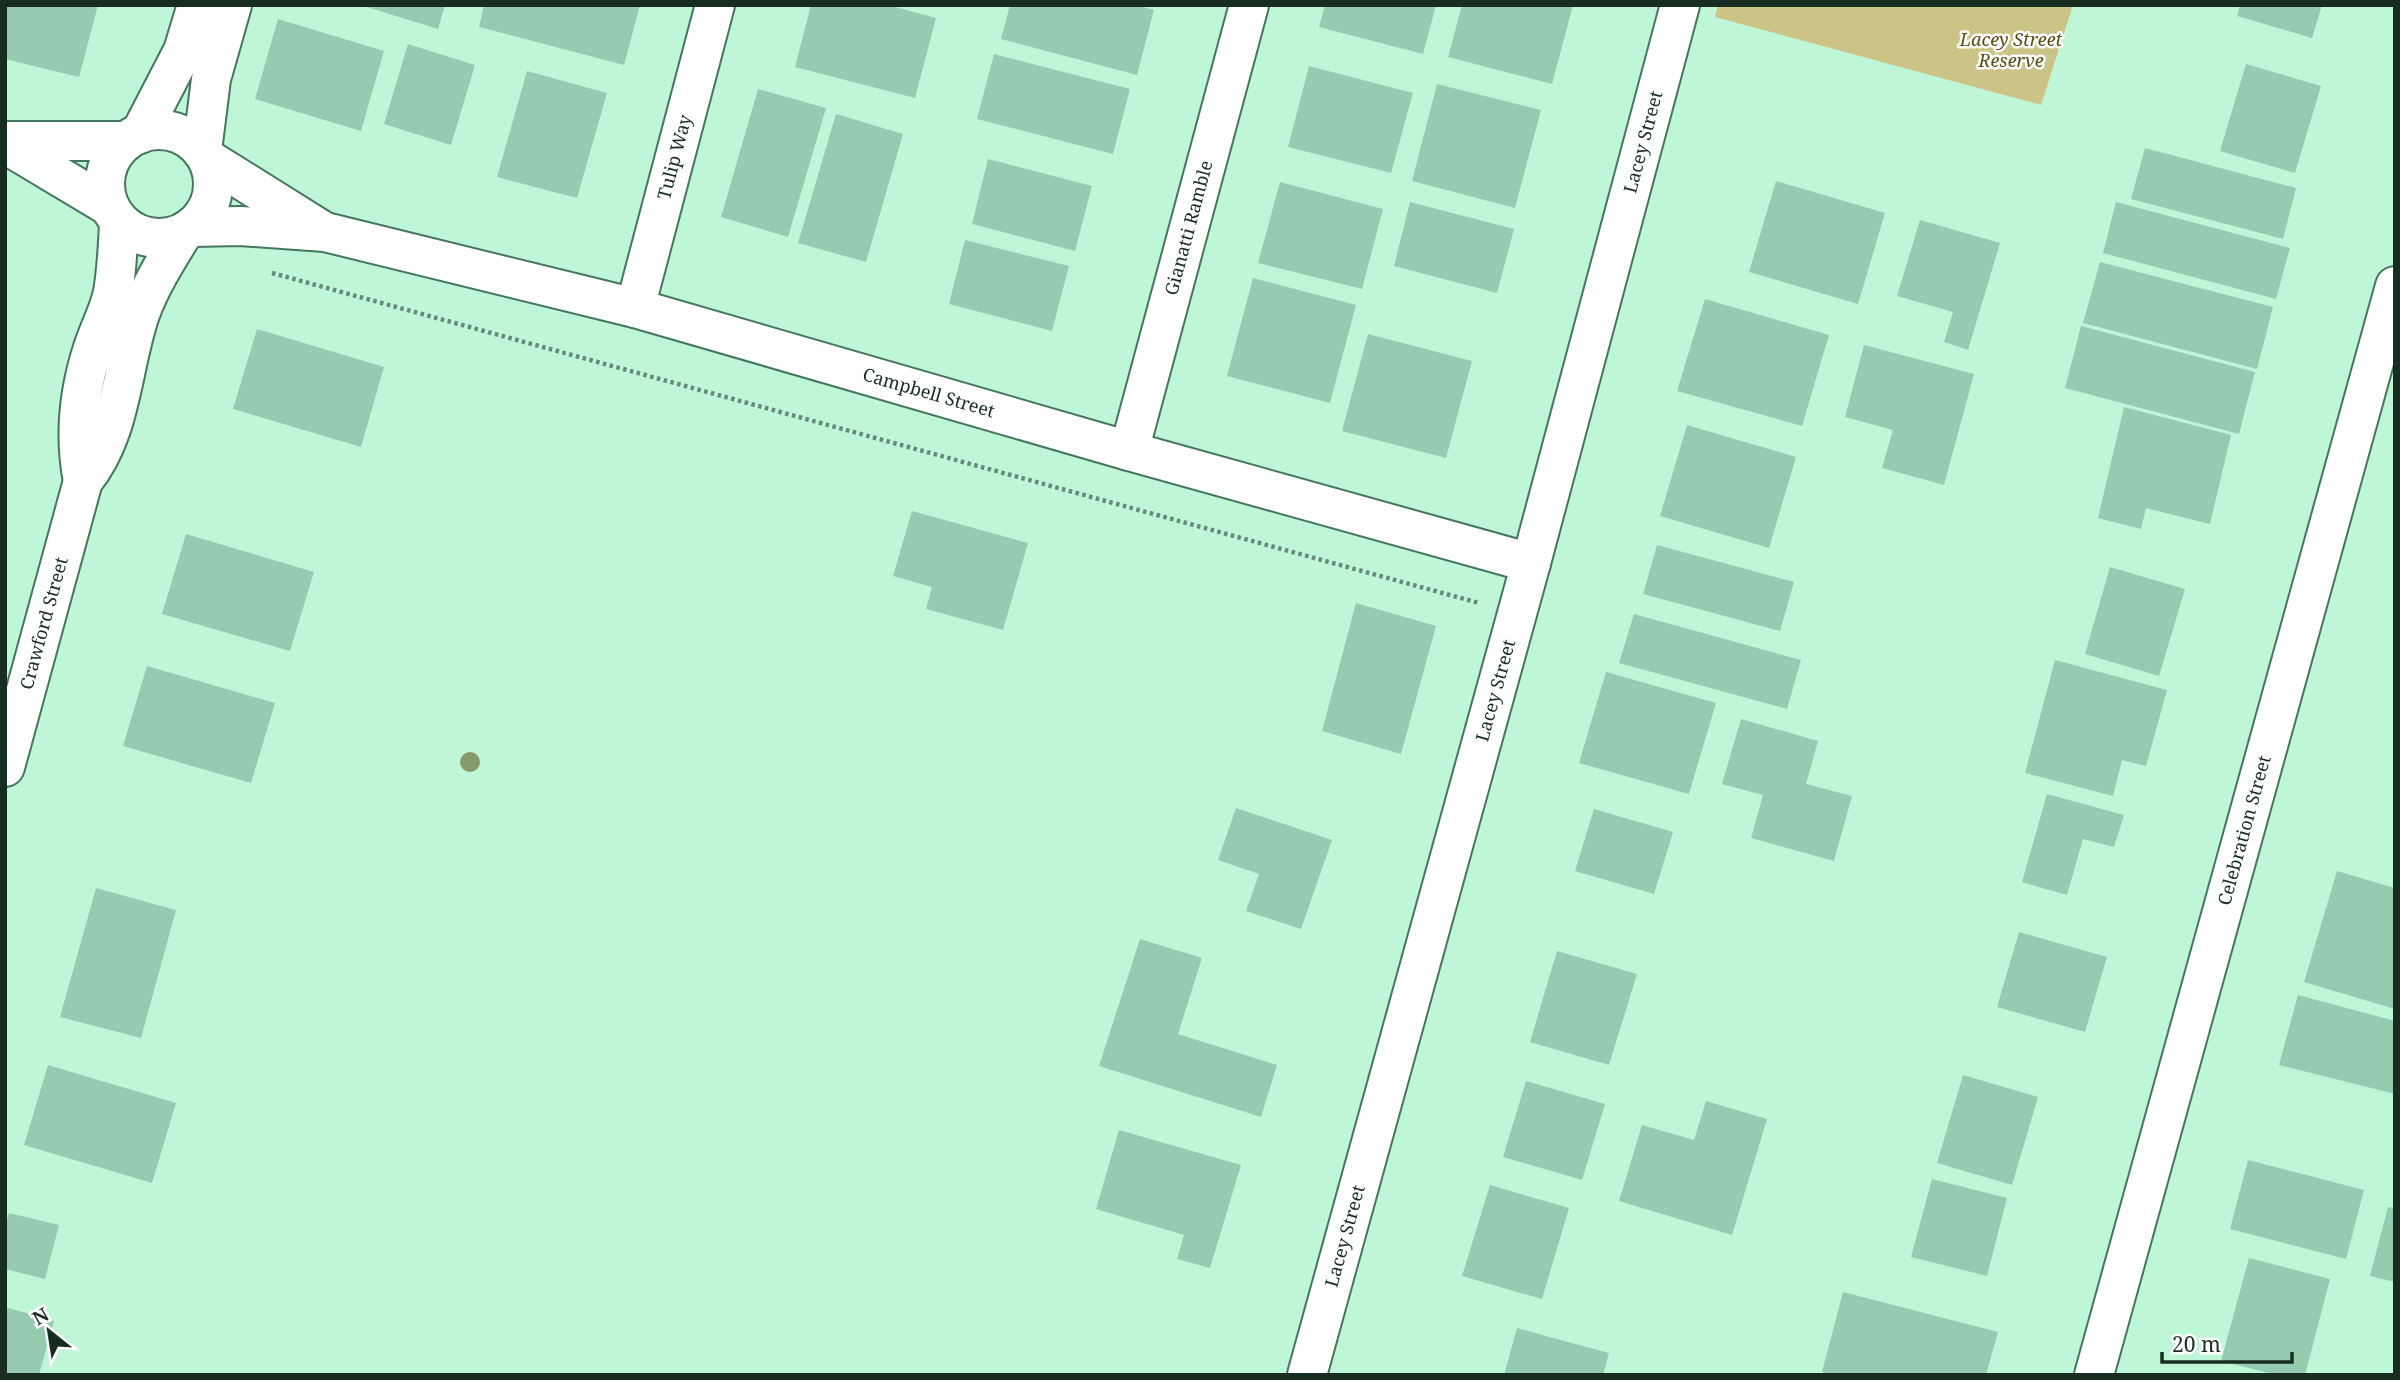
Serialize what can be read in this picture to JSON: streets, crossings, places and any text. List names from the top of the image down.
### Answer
{
  "streets": {
    "street": [
      "Lacey Street",
      "Tulip Way",
      "Gianatti Ramble",
      "Campbell Street",
      "Crawford Street",
      "Celebration Street"
    ]
  },
  "crossings": [
    ["Lacey Street", "Campbell Street"],
    ["Tulip Way", "Campbell Street"],
    ["Gianatti Ramble", "Campbell Street"],
    ["Campbell Street", "Crawford Street"]
  ],
  "parks": ["Lacey Street Reserve"],
  "scale_bar": "20 m",
  "north": "top left"
}
